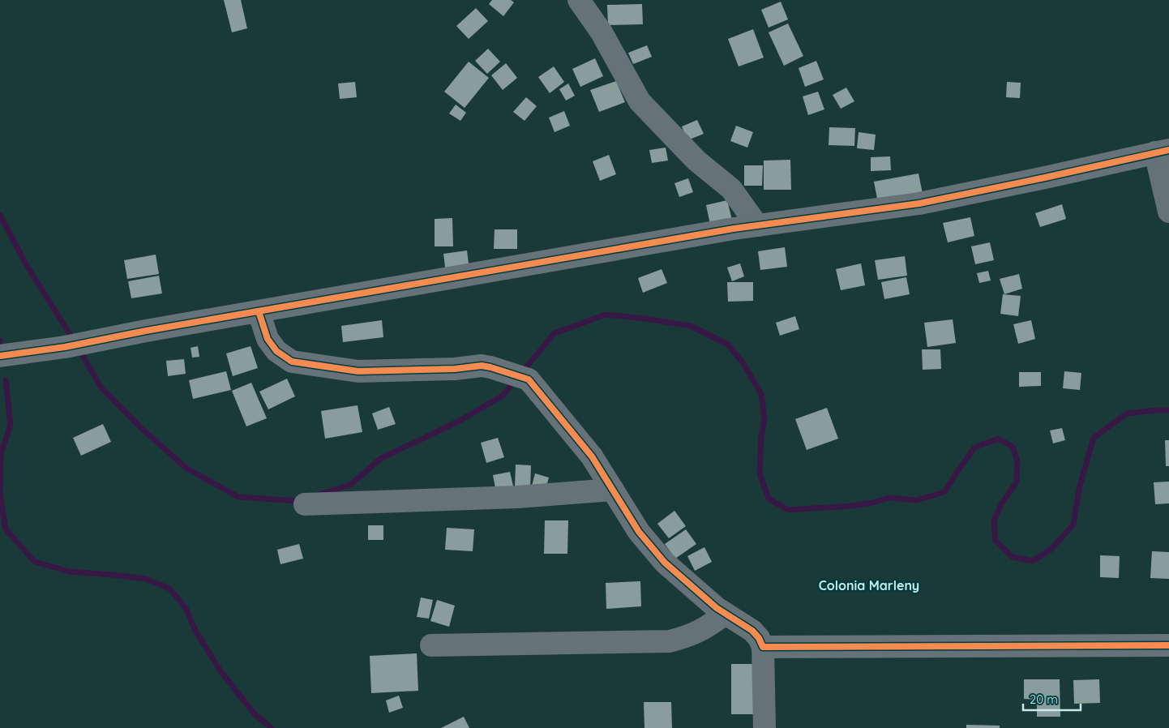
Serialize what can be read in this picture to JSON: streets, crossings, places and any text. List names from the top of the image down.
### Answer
{
  "districts": ["Colonia Marleny"],
  "scale_bar": "20 m"
}
